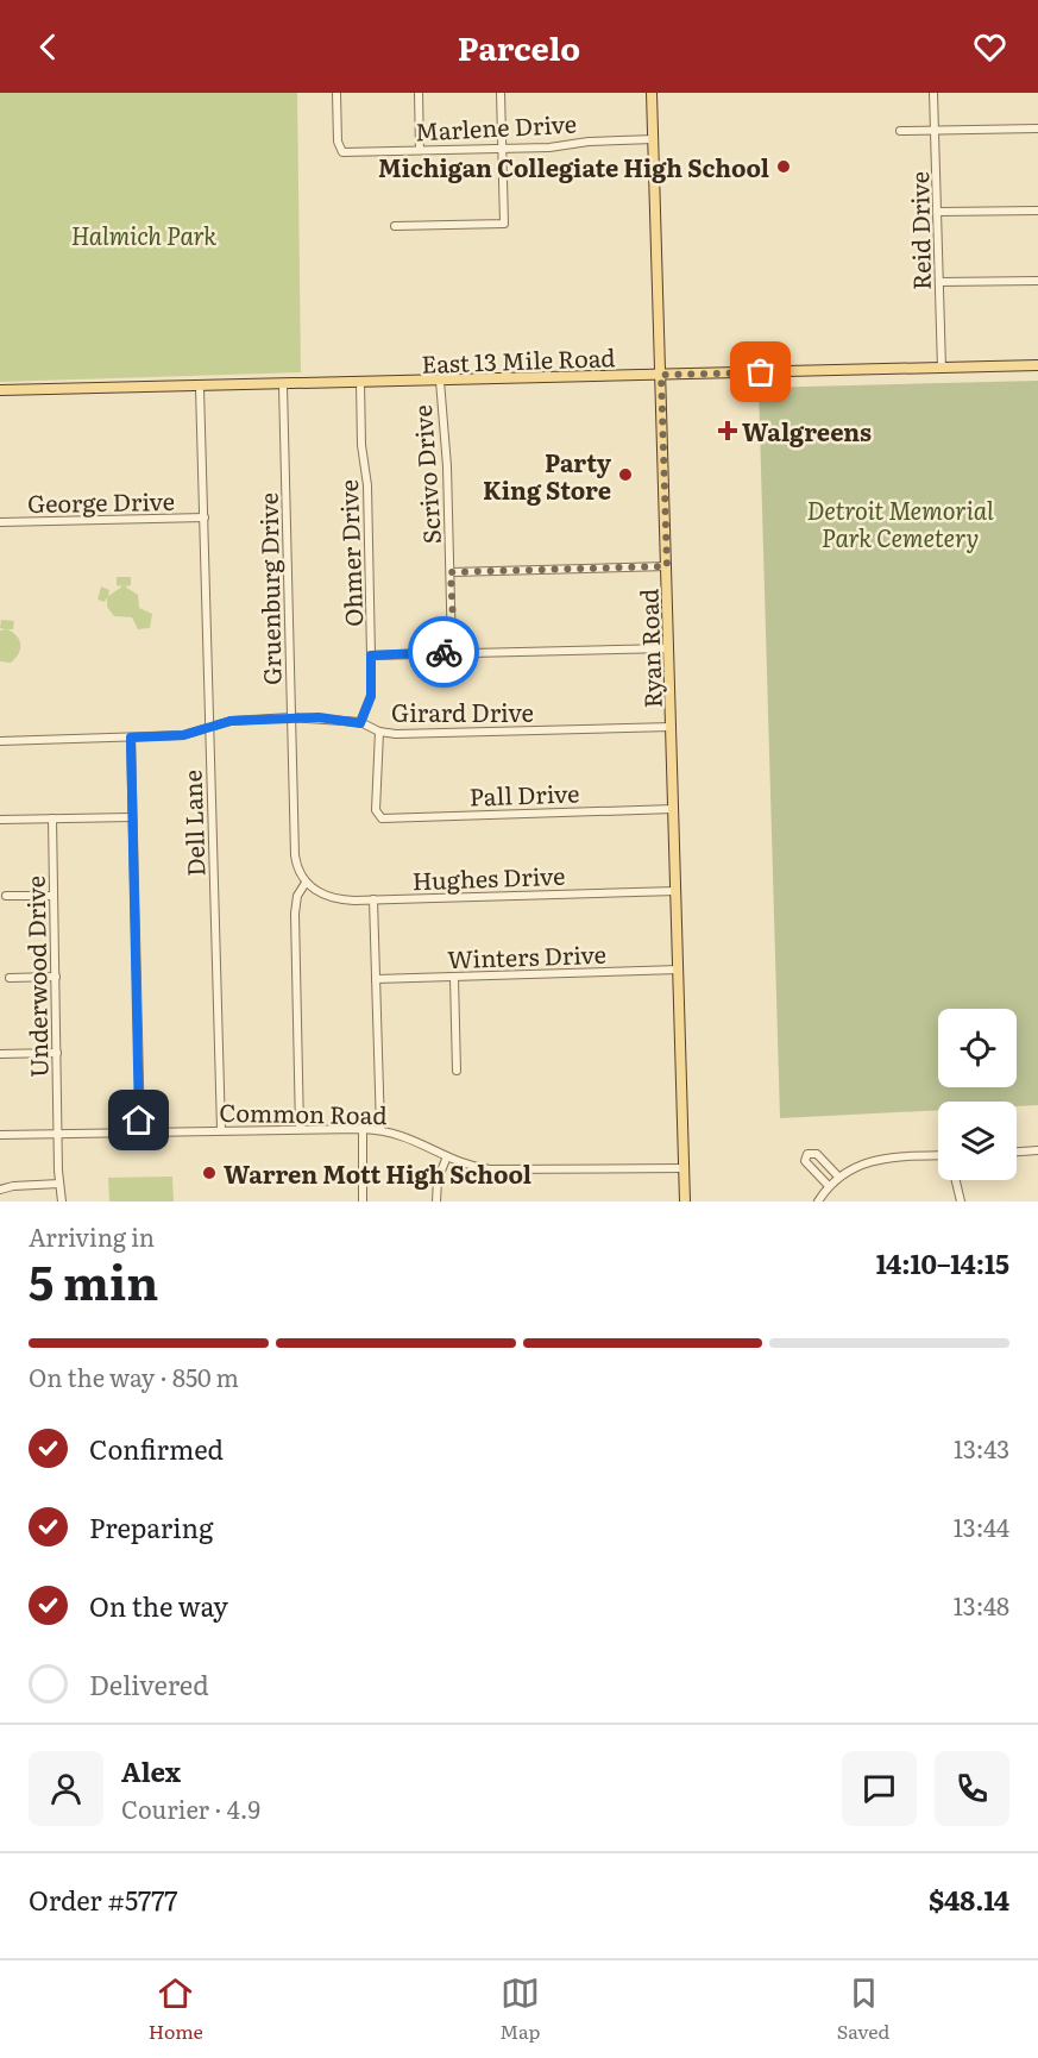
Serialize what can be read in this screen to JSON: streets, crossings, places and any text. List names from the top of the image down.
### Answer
{
  "streets": {
    "main road": ["East 13 Mile Road", "Ryan Road"],
    "street": [
      "Marlene Drive",
      "Reid Drive",
      "Scrivo Drive",
      "George Drive",
      "Ohmer Drive",
      "Gruenburg Drive",
      "Girard Drive",
      "Pall Drive",
      "Dell Lane",
      "Hughes Drive",
      "Winters Drive",
      "Underwood Drive",
      "Common Road"
    ]
  },
  "crossings": [
    ["Marlene Drive", "Ryan Road"],
    ["Reid Drive", "East 13 Mile Road"],
    ["East 13 Mile Road", "Scrivo Drive"],
    ["East 13 Mile Road", "Ohmer Drive"],
    ["East 13 Mile Road", "Gruenburg Drive"],
    ["East 13 Mile Road", "Ryan Road"],
    ["East 13 Mile Road", "Dell Lane"],
    ["George Drive", "Dell Lane"],
    ["Ohmer Drive", "Girard Drive"],
    ["Gruenburg Drive", "Girard Drive"],
    ["Gruenburg Drive", "Hughes Drive"],
    ["Ryan Road", "Girard Drive"],
    ["Ryan Road", "Pall Drive"],
    ["Ryan Road", "Hughes Drive"],
    ["Ryan Road", "Winters Drive"],
    ["Ryan Road", "Common Road"],
    ["Girard Drive", "Pall Drive"],
    ["Girard Drive", "Dell Lane"],
    ["Dell Lane", "Common Road"],
    ["Underwood Drive", "Common Road"]
  ],
  "parks": ["Halmich Park", "Detroit Memorial Park Cemetery"],
  "places": {
    "other": ["Michigan Collegiate High School", "Party King Store", "Warren Mott High School"],
    "health": ["Walgreens"]
  },
  "page": {
    "header": "Parcelo",
    "heading": ["5 min", "Arriving in", "14:10–14:15"],
    "panel": [
      "Alex",
      "Courier · 4.9",
      "Order #5777",
      "$48.14"
    ],
    "bar": "On the way · 850 m",
    "list": [
      ["Confirmed", "13:43"],
      ["Preparing", "13:44"],
      ["On the way", "13:48"],
      "Delivered"
    ],
    "tabs": ["Home", "Map", "Saved"]
  }
}
